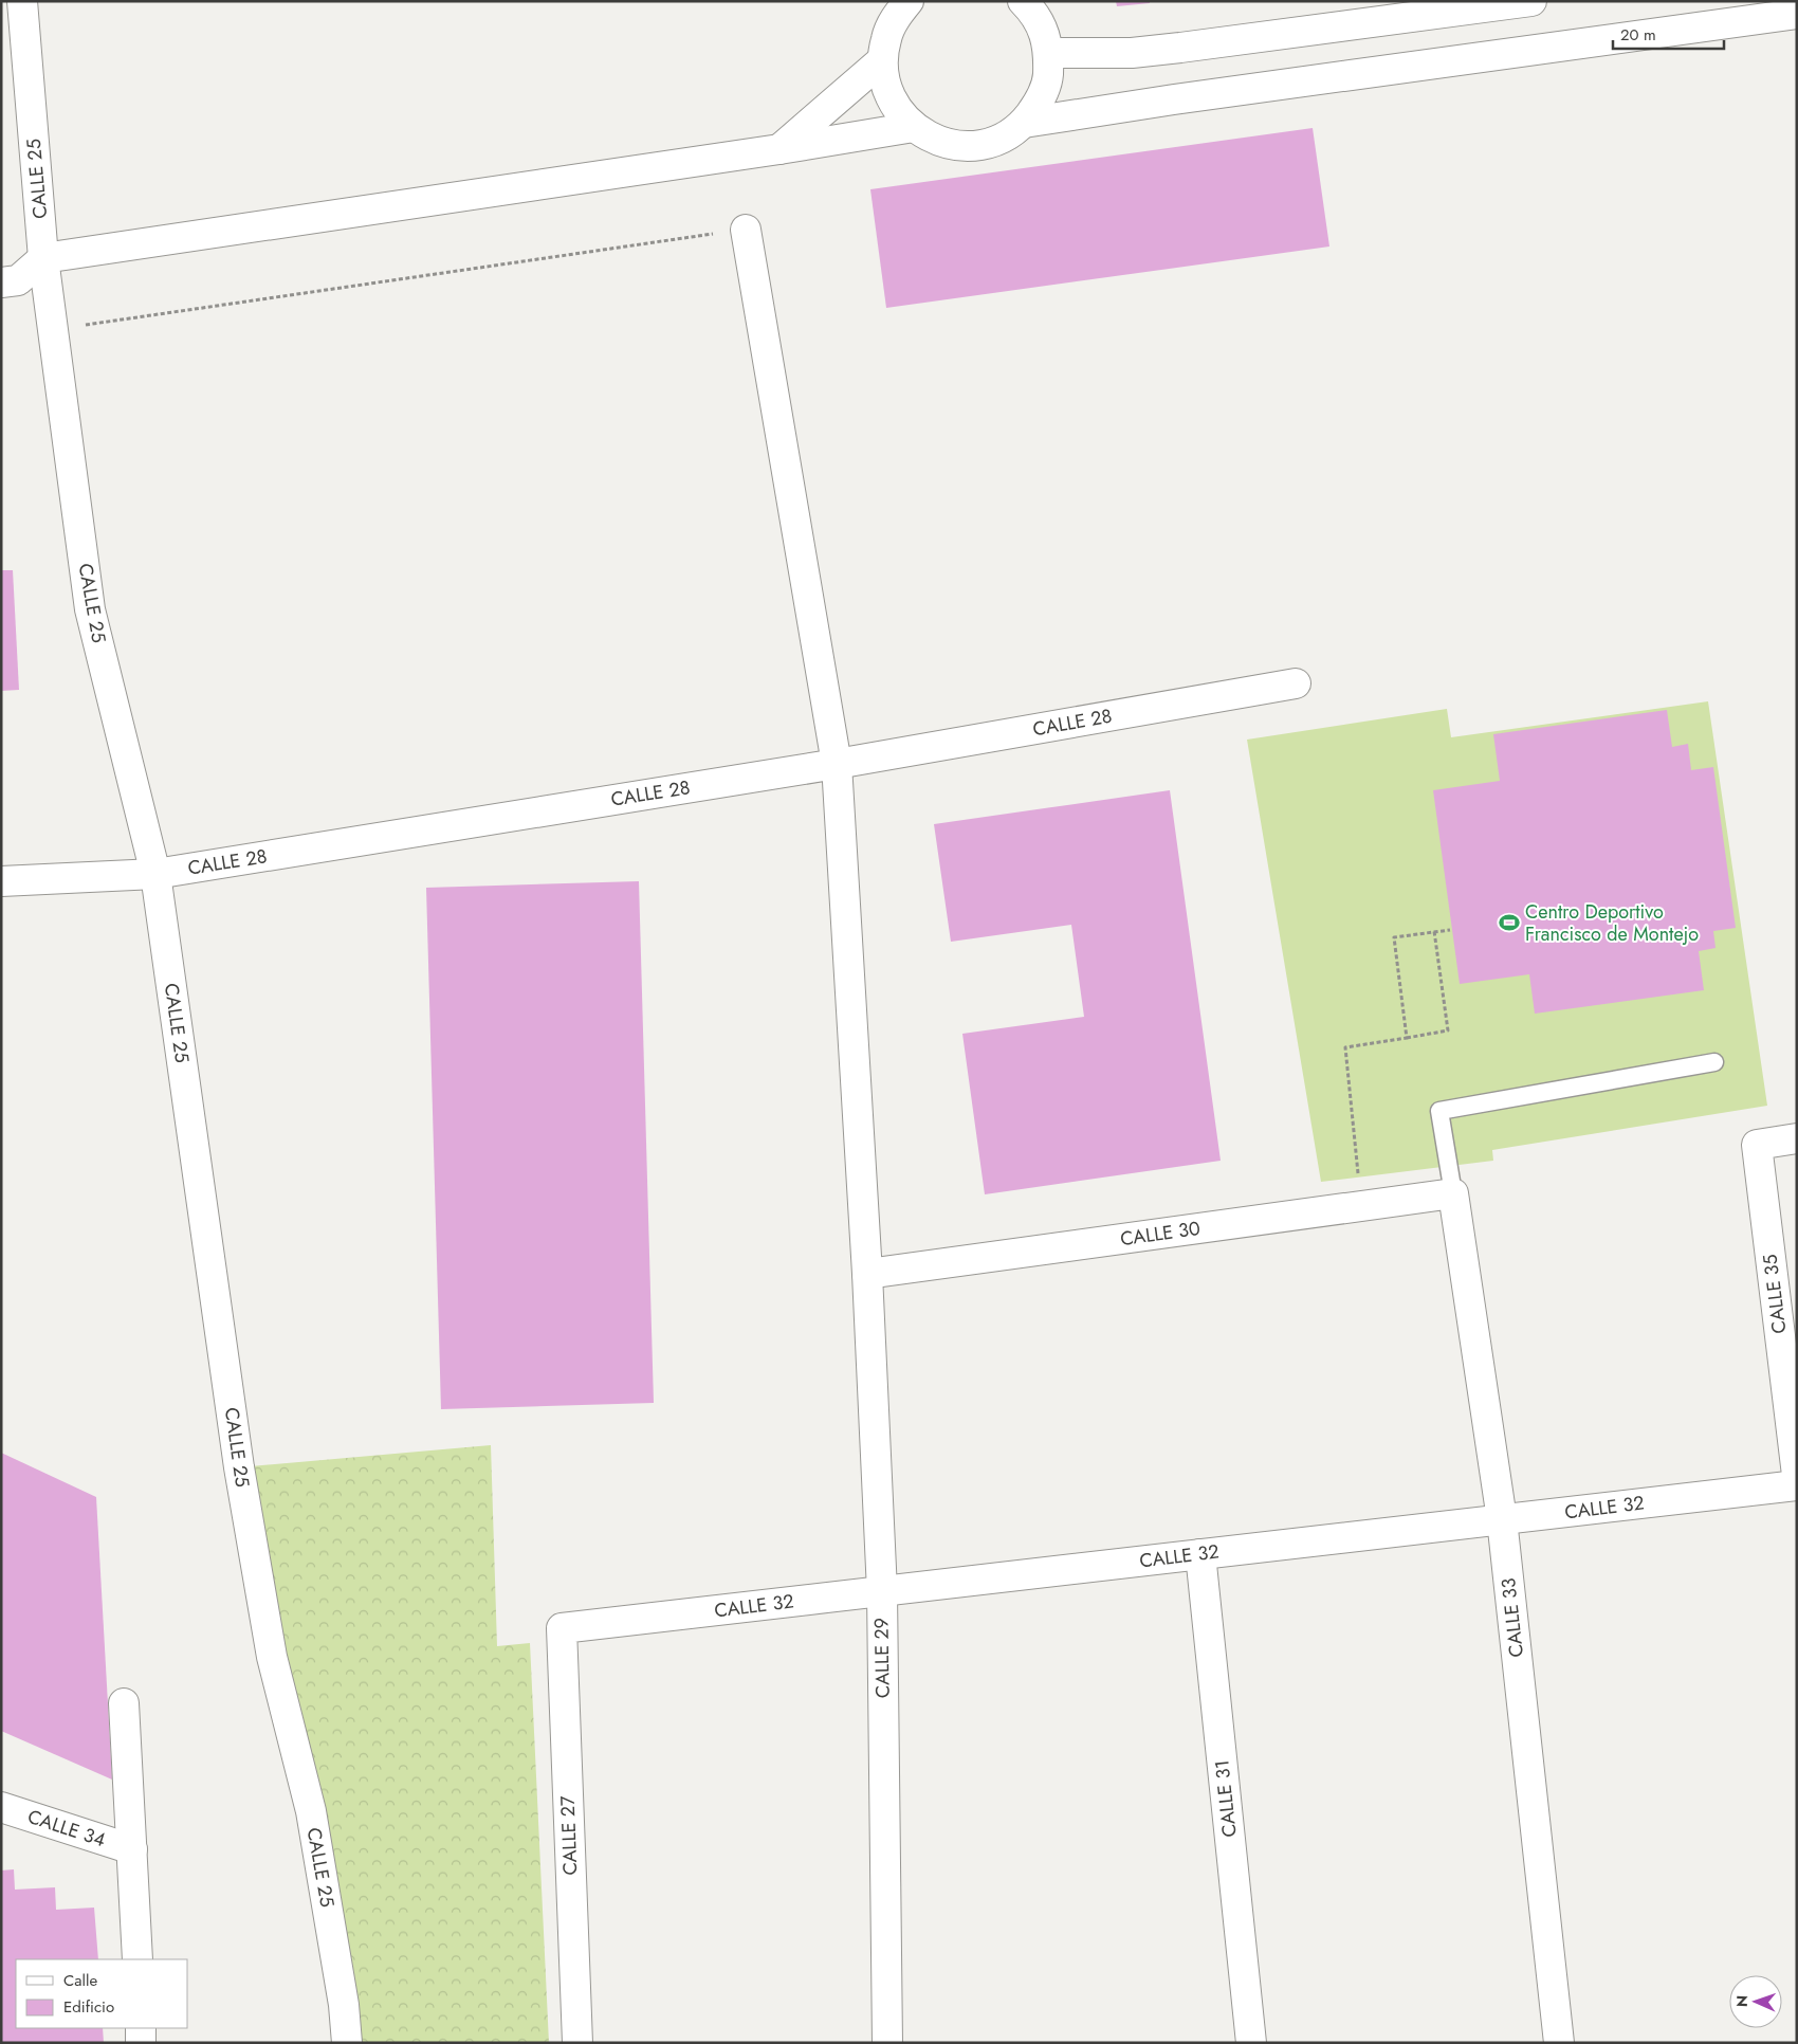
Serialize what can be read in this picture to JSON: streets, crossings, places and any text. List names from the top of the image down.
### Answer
{
  "streets": {
    "street": [
      "CALLE 25",
      "CALLE 28",
      "CALLE 30",
      "CALLE 35",
      "CALLE 32",
      "CALLE 33",
      "CALLE 29",
      "CALLE 31",
      "CALLE 34",
      "CALLE 27"
    ]
  },
  "crossings": [
    ["CALLE 25", "CALLE 28"],
    ["CALLE 28", "CALLE 29"],
    ["CALLE 30", "CALLE 33"],
    ["CALLE 30", "CALLE 29"],
    ["CALLE 32", "CALLE 33"],
    ["CALLE 32", "CALLE 29"],
    ["CALLE 32", "CALLE 31"],
    ["CALLE 32", "CALLE 27"]
  ],
  "places": {
    "sports": ["Centro Deportivo Francisco de Montejo"]
  },
  "legend": ["Calle", "Edificio"],
  "scale_bar": "20 m",
  "north": "left"
}
